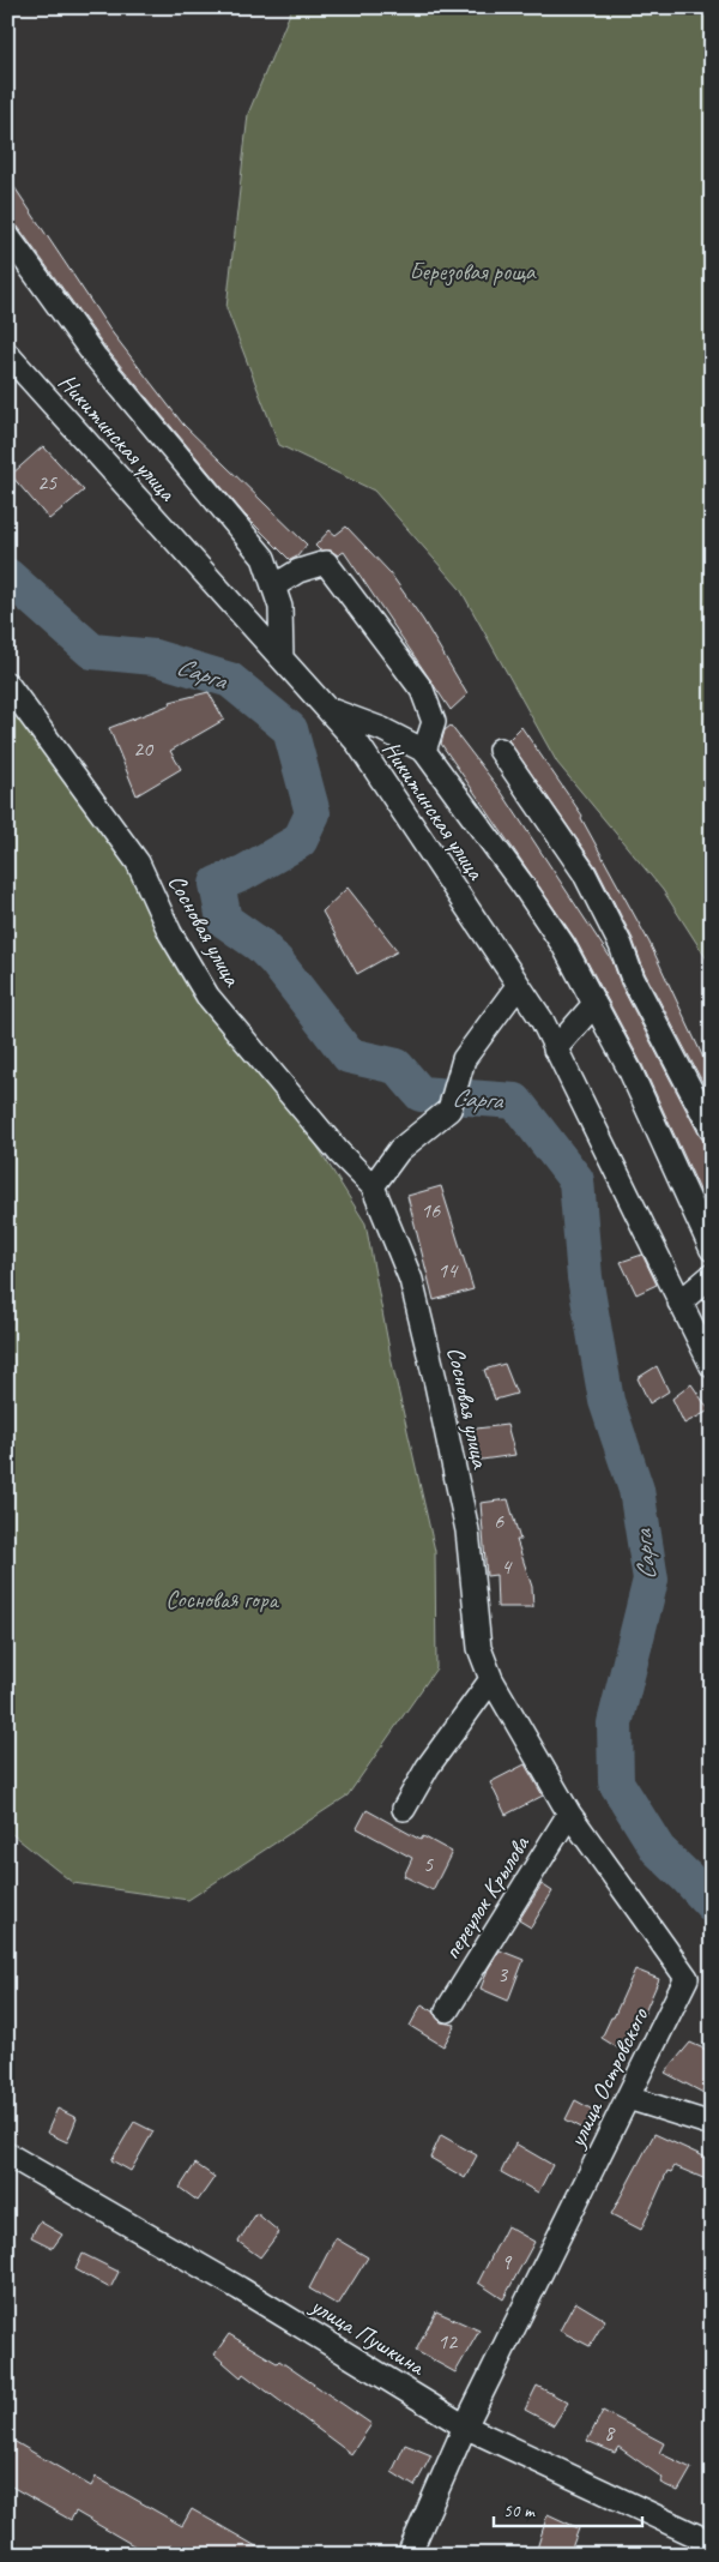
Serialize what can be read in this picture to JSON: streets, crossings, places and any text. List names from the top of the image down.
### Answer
{
  "streets": {
    "street": [
      "Никитинская улица",
      "Сосновая улица",
      "переулок Крылова",
      "улица Островского",
      "улица Пушкина"
    ]
  },
  "crossings": [
    ["Сосновая улица", "улица Островского"],
    ["переулок Крылова", "улица Островского"],
    ["улица Островского", "улица Пушкина"]
  ],
  "water": ["Сарга"],
  "parks": ["Березовая роща", "Сосновая гора"],
  "house_numbers": [
    "25",
    "20",
    "16",
    "14",
    "6",
    "4",
    "5",
    "3",
    "9",
    "12",
    "8"
  ],
  "scale_bar": "50 m"
}
